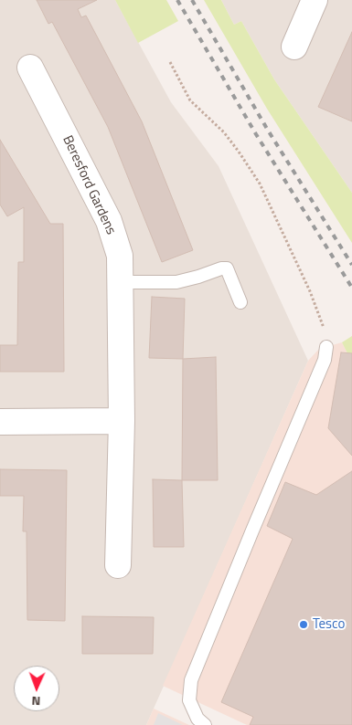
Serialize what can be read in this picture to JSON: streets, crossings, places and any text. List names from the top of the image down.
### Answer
{
  "streets": {
    "street": ["Beresford Gardens"]
  },
  "places": ["Tesco"],
  "north": "bottom"
}
